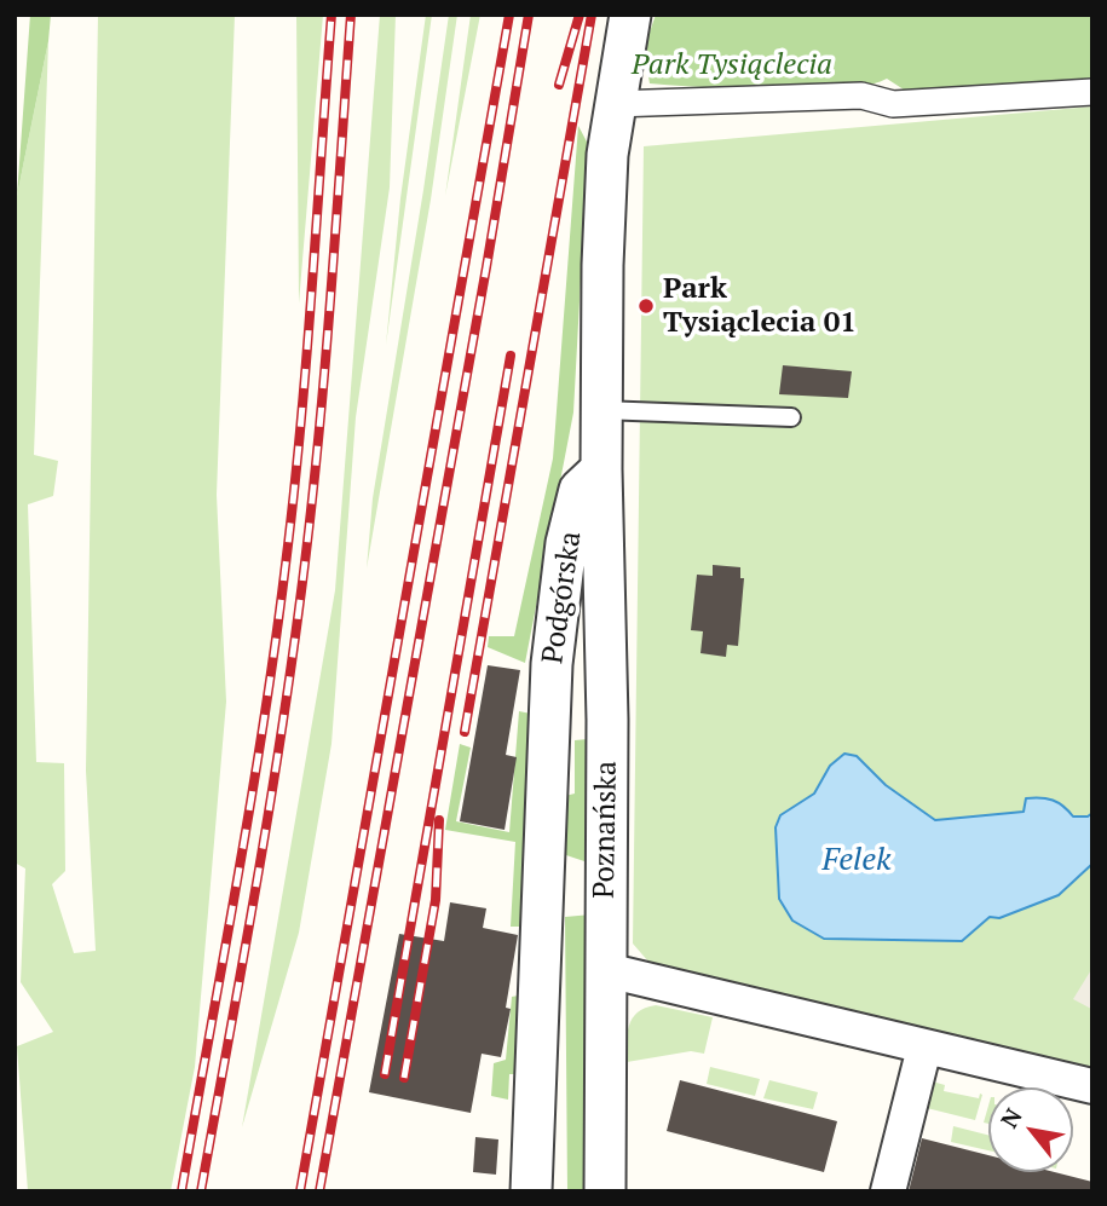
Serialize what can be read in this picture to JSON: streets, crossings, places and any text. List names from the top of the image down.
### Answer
{
  "streets": {
    "street": ["Podgórska", "Poznańska"]
  },
  "crossings": [
    ["Podgórska", "Poznańska"]
  ],
  "water": ["Felek"],
  "parks": ["Park Tysiąclecia"],
  "places": ["Park Tysiąclecia 01"],
  "north": "top left"
}
